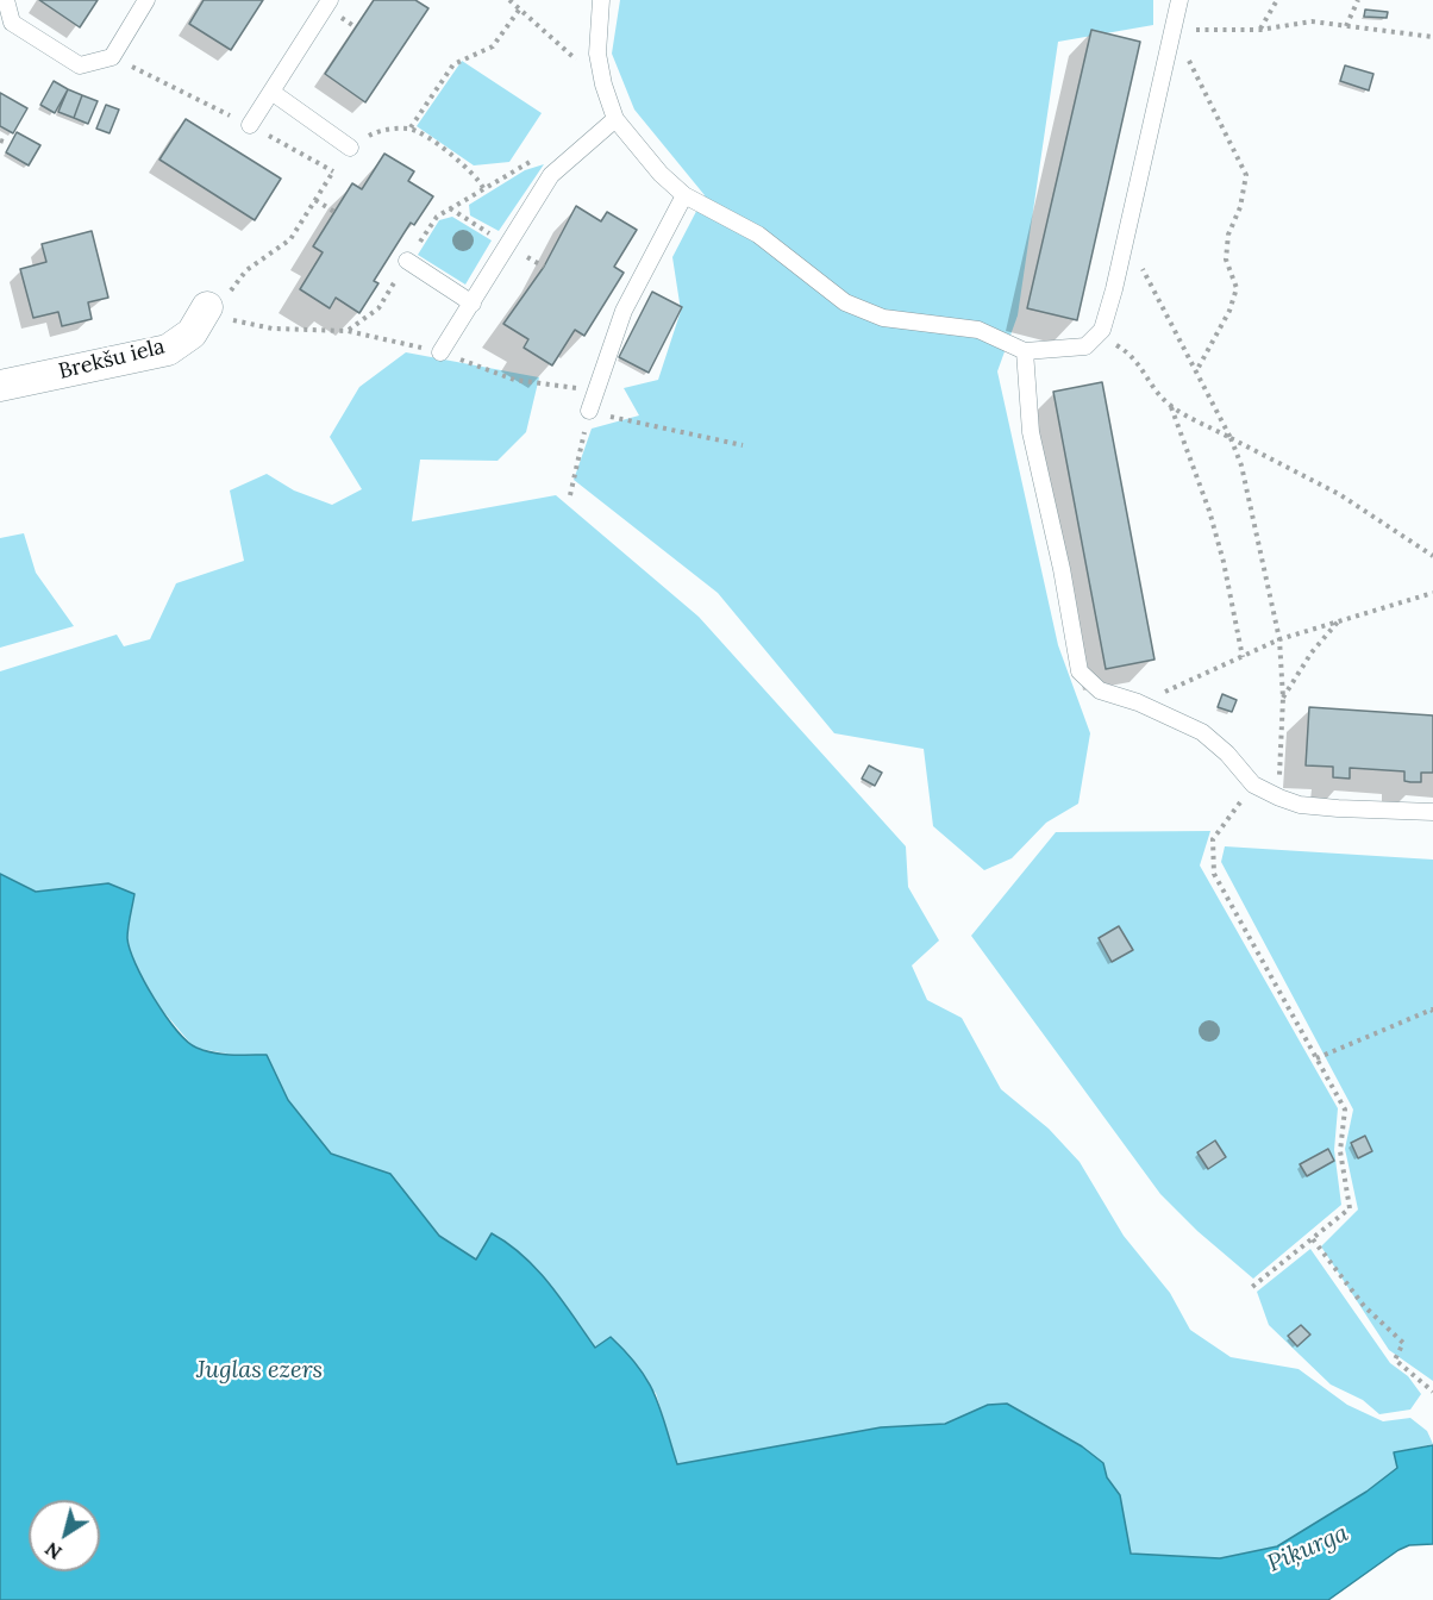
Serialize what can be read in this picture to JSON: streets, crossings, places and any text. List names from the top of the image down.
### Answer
{
  "streets": {
    "street": ["Brekšu iela"]
  },
  "water": ["Juglas ezers", "Piķurga"],
  "north": "bottom left"
}
